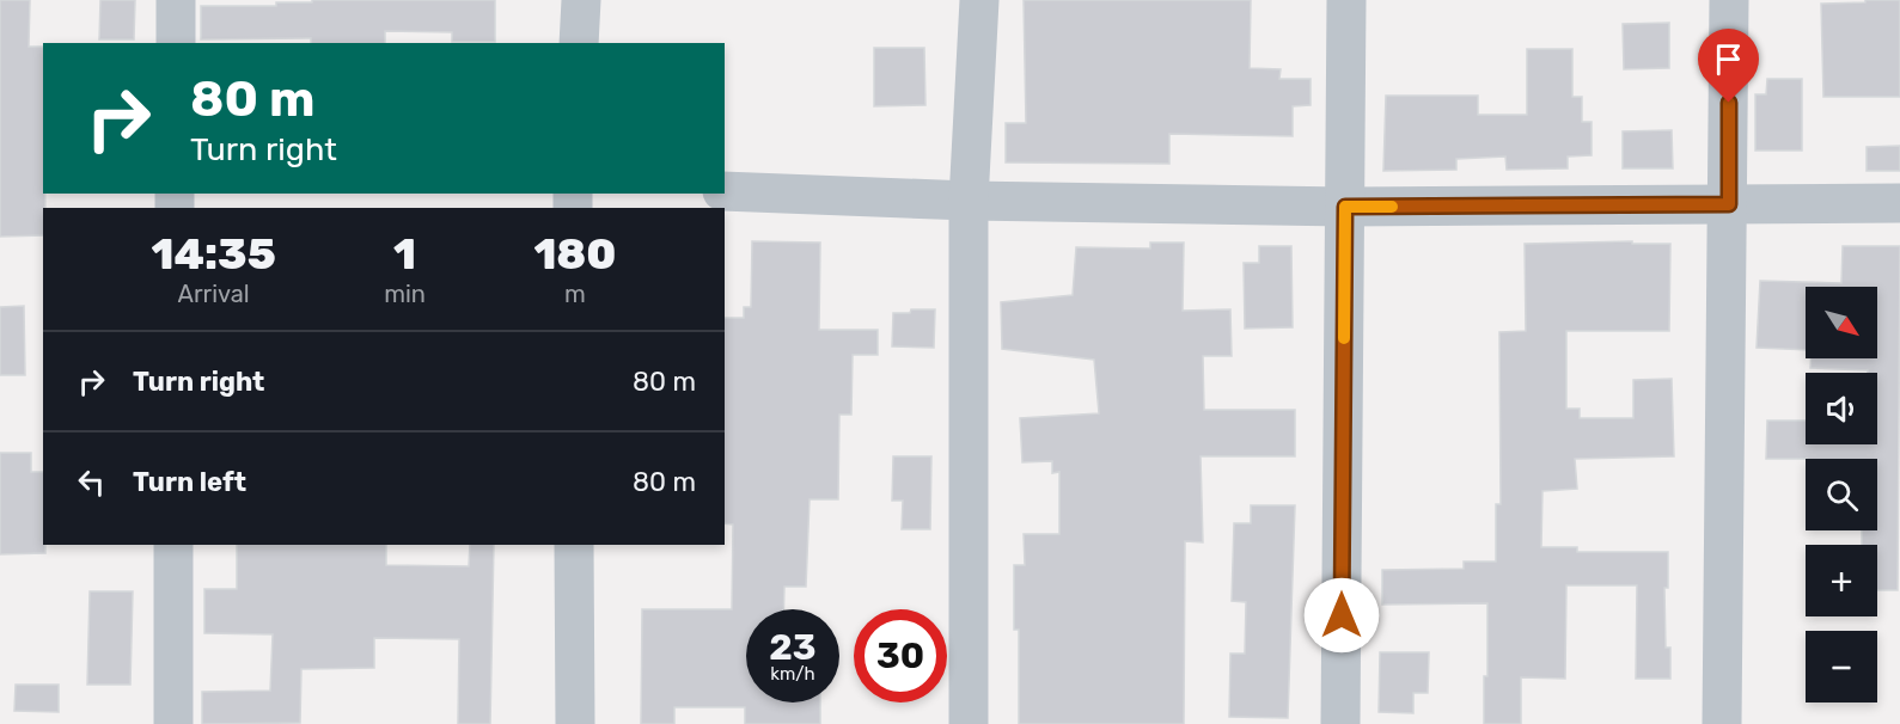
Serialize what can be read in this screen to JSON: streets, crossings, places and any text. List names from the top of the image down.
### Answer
{
  "north": "bottom right",
  "page": {
    "turn": ["80 m", "Turn right"],
    "eta": [
      "14:35",
      "Arrival",
      "1",
      "min",
      "180",
      "m"
    ],
    "map_buttons": ["+", "−"],
    "list": [
      {
        "name": "Turn right",
        "value": "80 m"
      },
      {
        "name": "Turn left",
        "value": "80 m"
      }
    ],
    "speed": "23 km/h",
    "limit": "30"
  }
}
